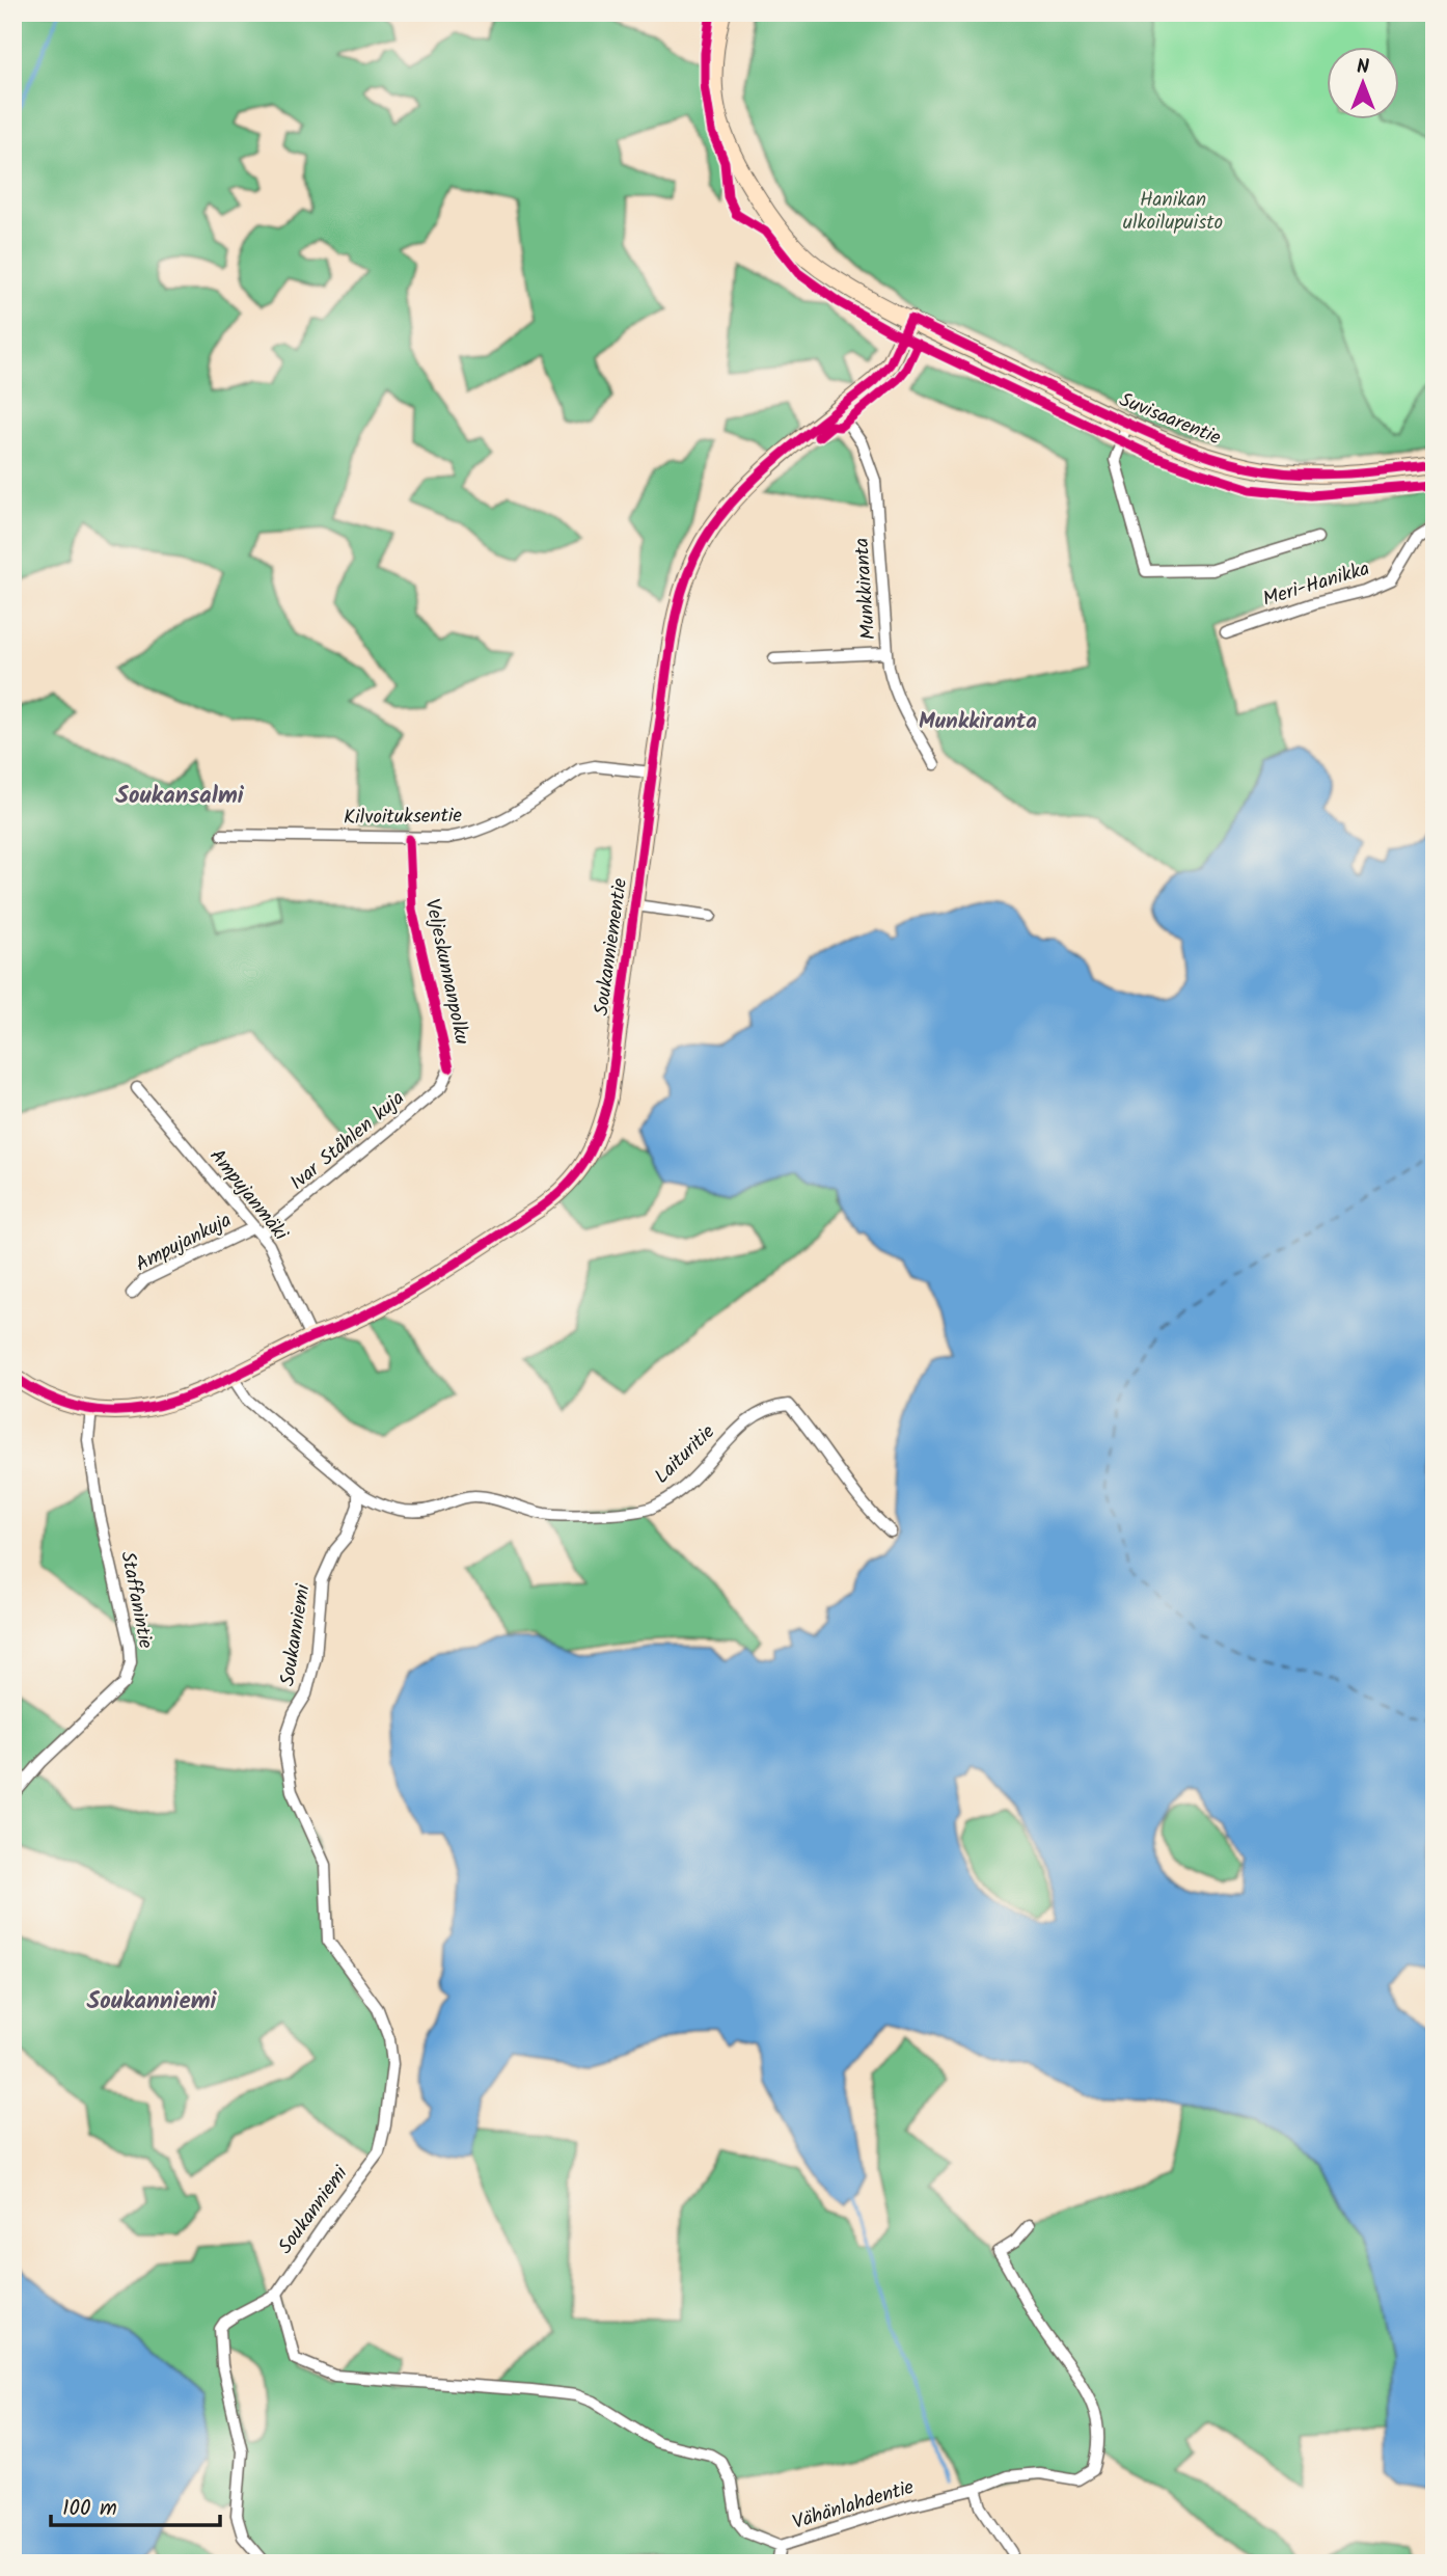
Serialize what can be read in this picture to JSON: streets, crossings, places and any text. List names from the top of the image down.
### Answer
{
  "streets": {
    "street": [
      "Suvisaarentie",
      "Meri-Hanikka",
      "Munkkiranta",
      "Kilvoituksentie",
      "Soukanniementie",
      "Ivar Ståhlen kuja",
      "Ampujanmäki",
      "Ampujankuja",
      "Laituritie",
      "Staffanintie",
      "Soukanniemi",
      "Vähänlahdentie"
    ],
    "cycle path": ["Veljeskunnanpolku"]
  },
  "crossings": [
    ["Suvisaarentie", "Soukanniementie"],
    ["Munkkiranta", "Soukanniementie"],
    ["Kilvoituksentie", "Soukanniementie"],
    ["Soukanniementie", "Ampujanmäki"],
    ["Soukanniementie", "Staffanintie"],
    ["Ivar Ståhlen kuja", "Ampujanmäki"],
    ["Ivar Ståhlen kuja", "Ampujankuja"],
    ["Ampujanmäki", "Ampujankuja"],
    ["Laituritie", "Soukanniemi"],
    ["Soukanniemi", "Vähänlahdentie"]
  ],
  "districts": ["Munkkiranta", "Soukansalmi", "Soukanniemi"],
  "parks": ["Hanikan ulkoilupuisto"],
  "scale_bar": "100 m",
  "north": "top"
}
